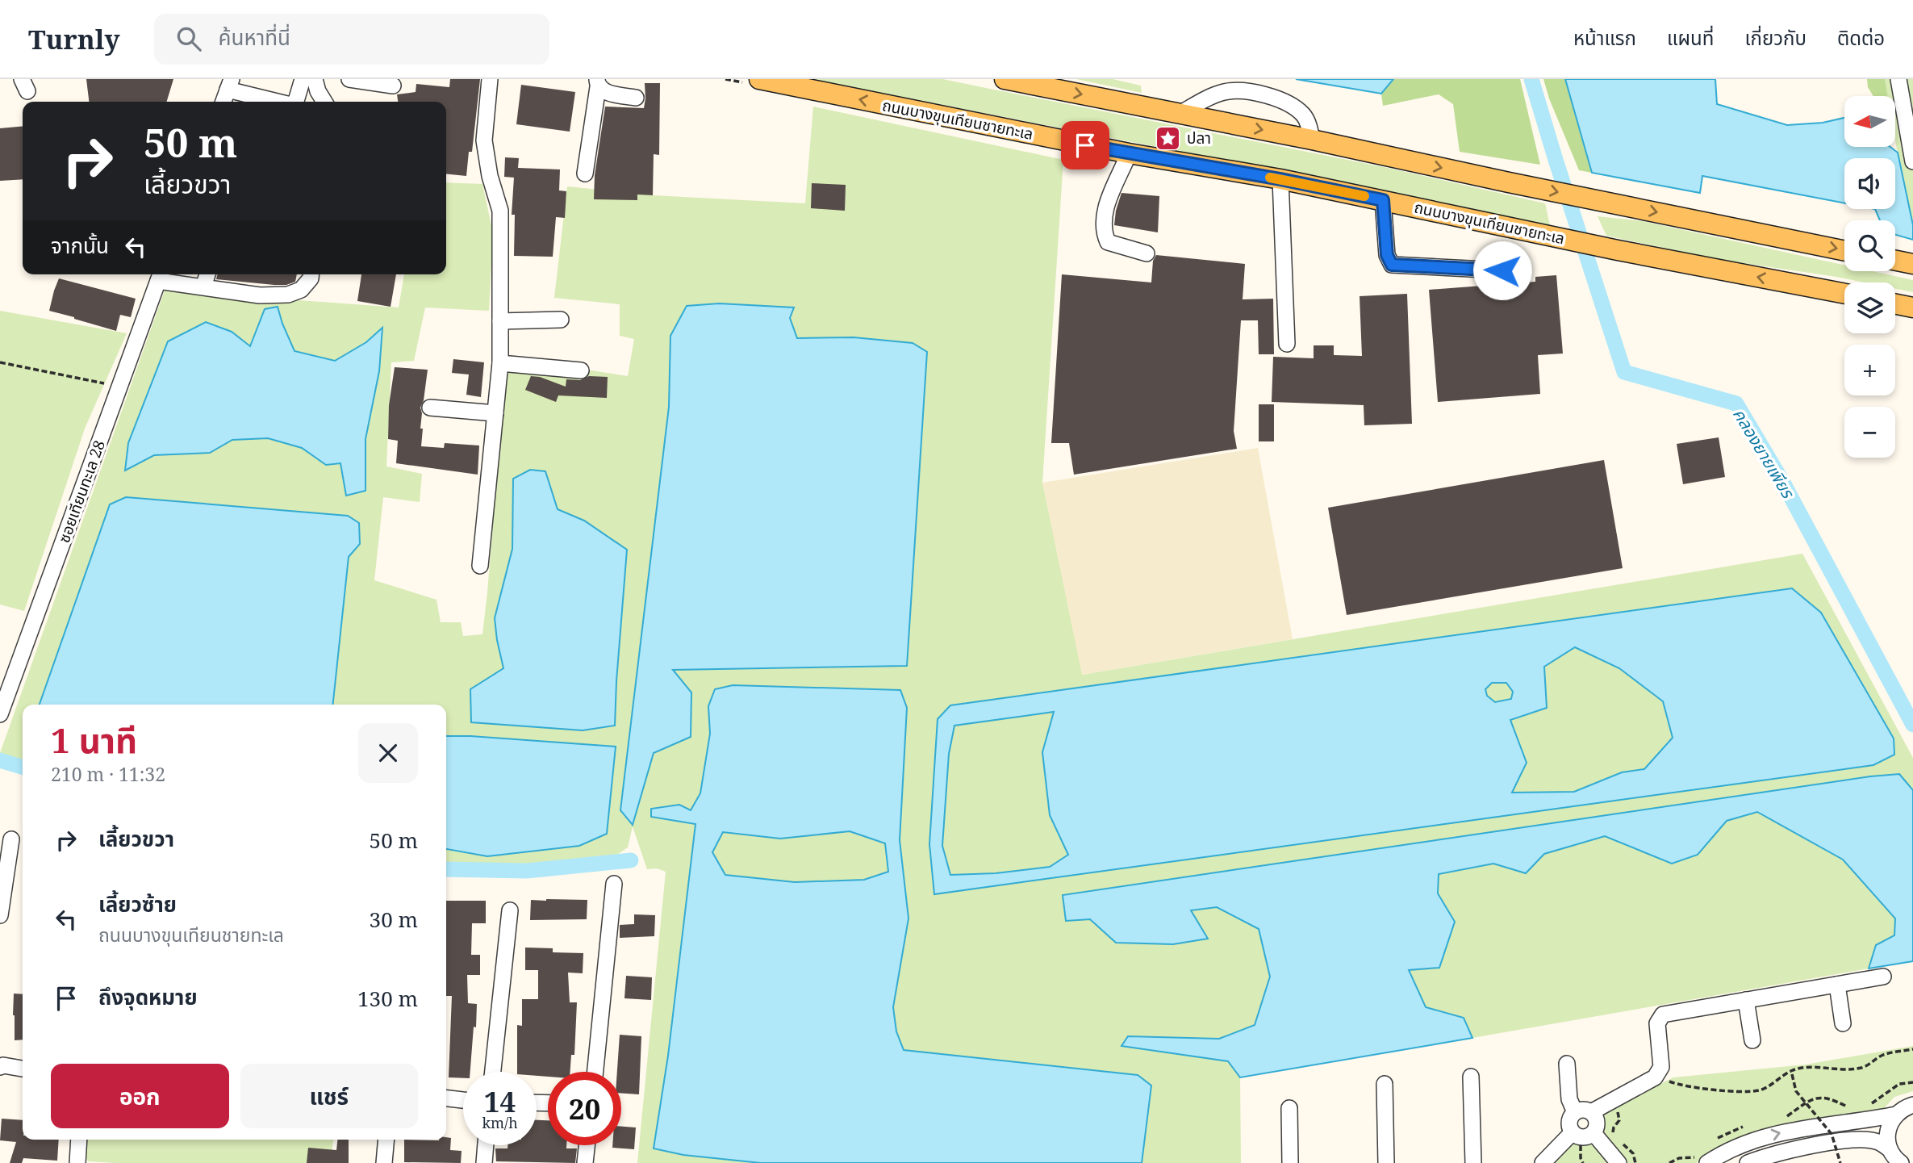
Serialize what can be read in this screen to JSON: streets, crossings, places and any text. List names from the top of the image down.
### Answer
{
  "streets": {
    "main road": ["ถนนบางขุนเทียนชายทะเล"],
    "street": ["ซอยเทียนทะเล 28"]
  },
  "water": ["คลองยายเพียร"],
  "places": {
    "place": ["ปลา"]
  },
  "north": "left",
  "page": {
    "header": "Turnly",
    "search": "ค้นหาที่นี่",
    "nav": [
      "หน้าแรก",
      "แผนที่",
      "เกี่ยวกับ",
      "ติดต่อ"
    ],
    "map_buttons": ["+", "−"],
    "turn": ["50 m", "เลี้ยวขวา"],
    "then": "จากนั้น",
    "heading": ["1 นาที", "210 m · 11:32"],
    "list": [
      {
        "name": "เลี้ยวขวา",
        "value": "50 m"
      },
      {
        "name": "เลี้ยวซ้าย",
        "note": "ถนนบางขุนเทียนชายทะเล",
        "value": "30 m"
      },
      {
        "name": "ถึงจุดหมาย",
        "value": "130 m"
      }
    ],
    "buttons": ["ออก", "แชร์"],
    "speed": "14 km/h",
    "limit": "20"
  }
}
